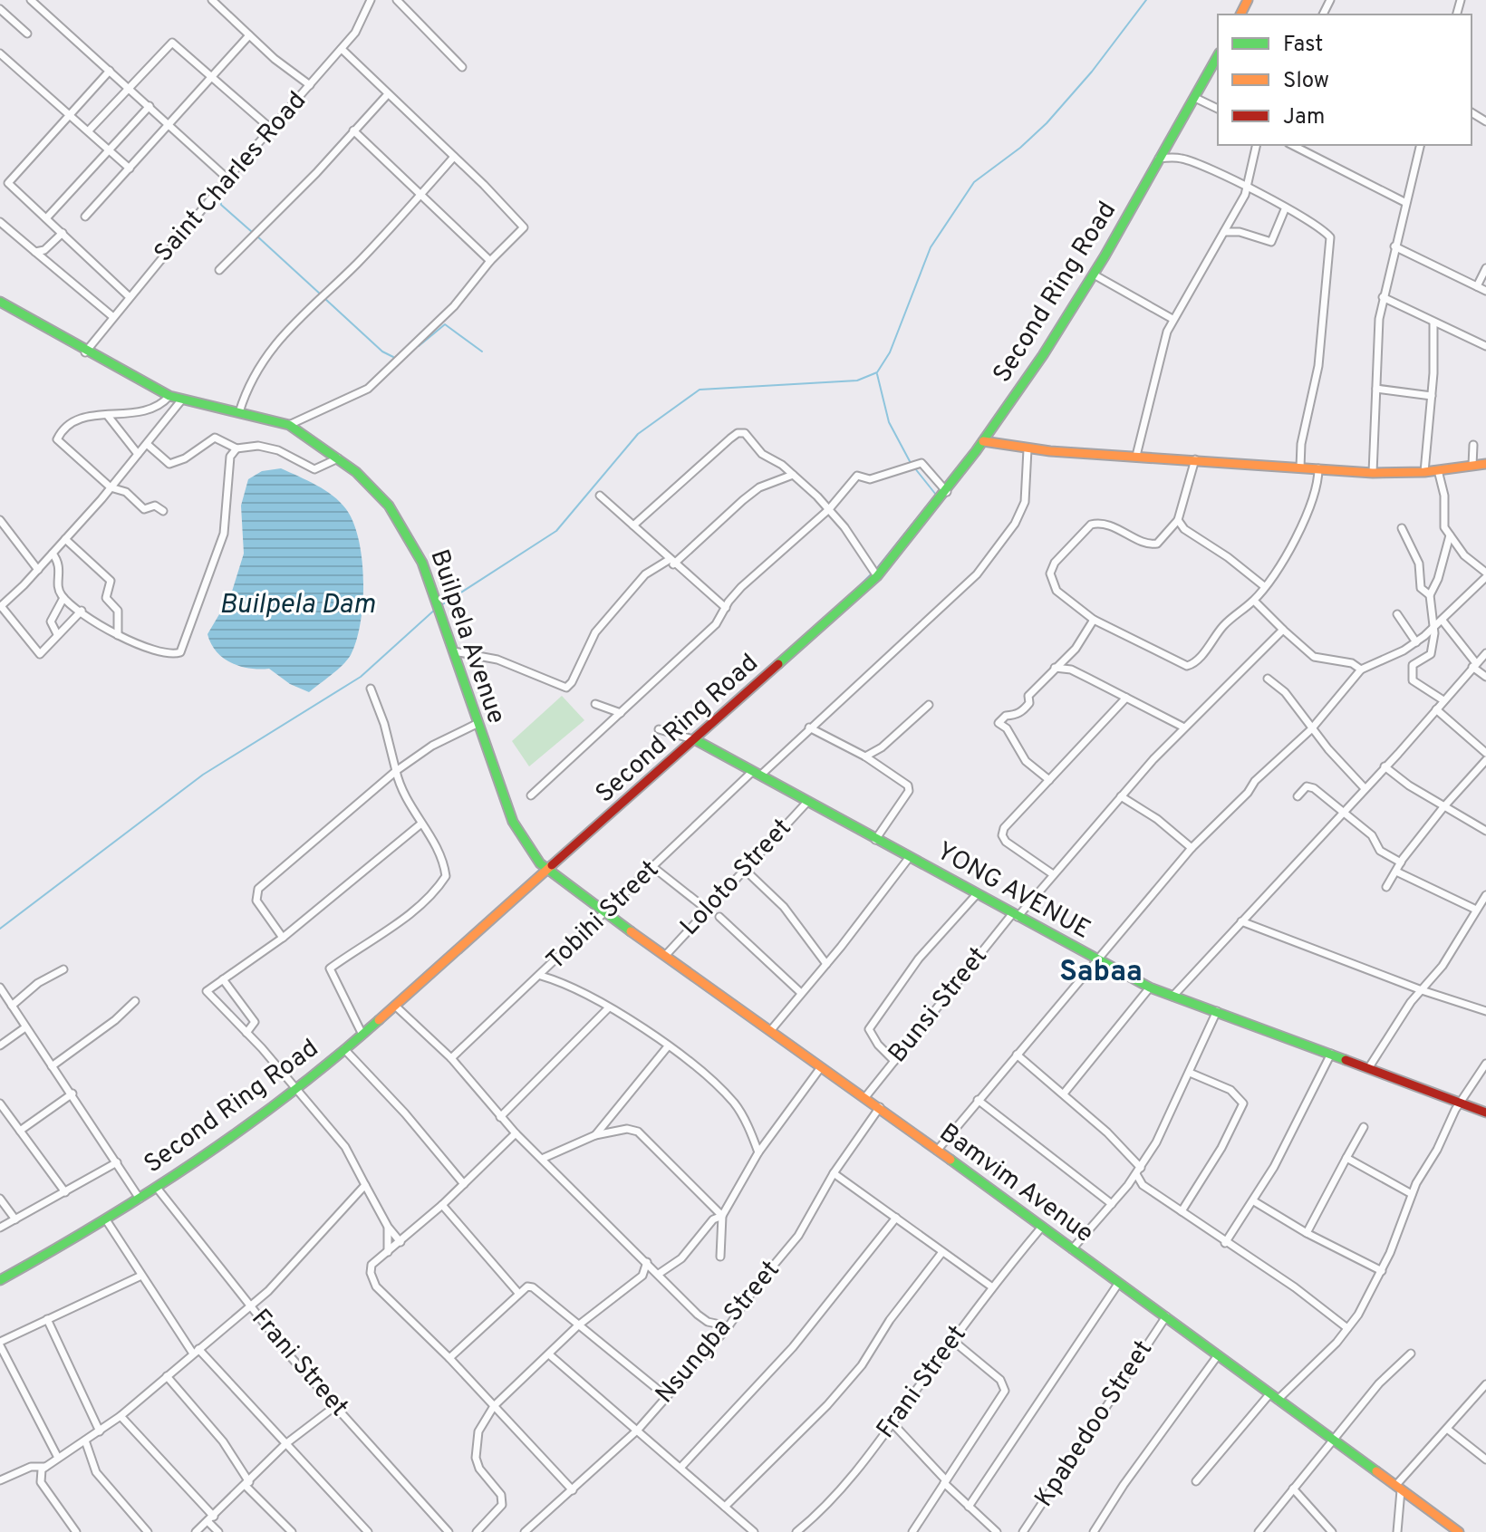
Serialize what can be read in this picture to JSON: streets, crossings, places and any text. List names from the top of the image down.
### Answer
{
  "streets": {
    "street": [
      "Saint Charles Road",
      "Second Ring Road",
      "Builpela Avenue",
      "Loloto Street",
      "YONG AVENUE",
      "Tobihi Street",
      "Bunsi Street",
      "Bamvim Avenue",
      "Nsungba Street",
      "Frani Street",
      "Kpabedoo Street"
    ]
  },
  "crossings": [
    ["Saint Charles Road", "Builpela Avenue"],
    ["Second Ring Road", "Builpela Avenue"],
    ["Second Ring Road", "YONG AVENUE"],
    ["Second Ring Road", "Bamvim Avenue"],
    ["Second Ring Road", "Frani Street"],
    ["Builpela Avenue", "Bamvim Avenue"],
    ["Loloto Street", "YONG AVENUE"],
    ["Loloto Street", "Bamvim Avenue"],
    ["YONG AVENUE", "Tobihi Street"],
    ["YONG AVENUE", "Bunsi Street"],
    ["Tobihi Street", "Bamvim Avenue"],
    ["Bunsi Street", "Bamvim Avenue"],
    ["Bamvim Avenue", "Nsungba Street"],
    ["Bamvim Avenue", "Frani Street"],
    ["Bamvim Avenue", "Kpabedoo Street"]
  ],
  "districts": ["Sabaa"],
  "water": ["Builpela Dam"],
  "legend": ["Fast", "Slow", "Jam"]
}
